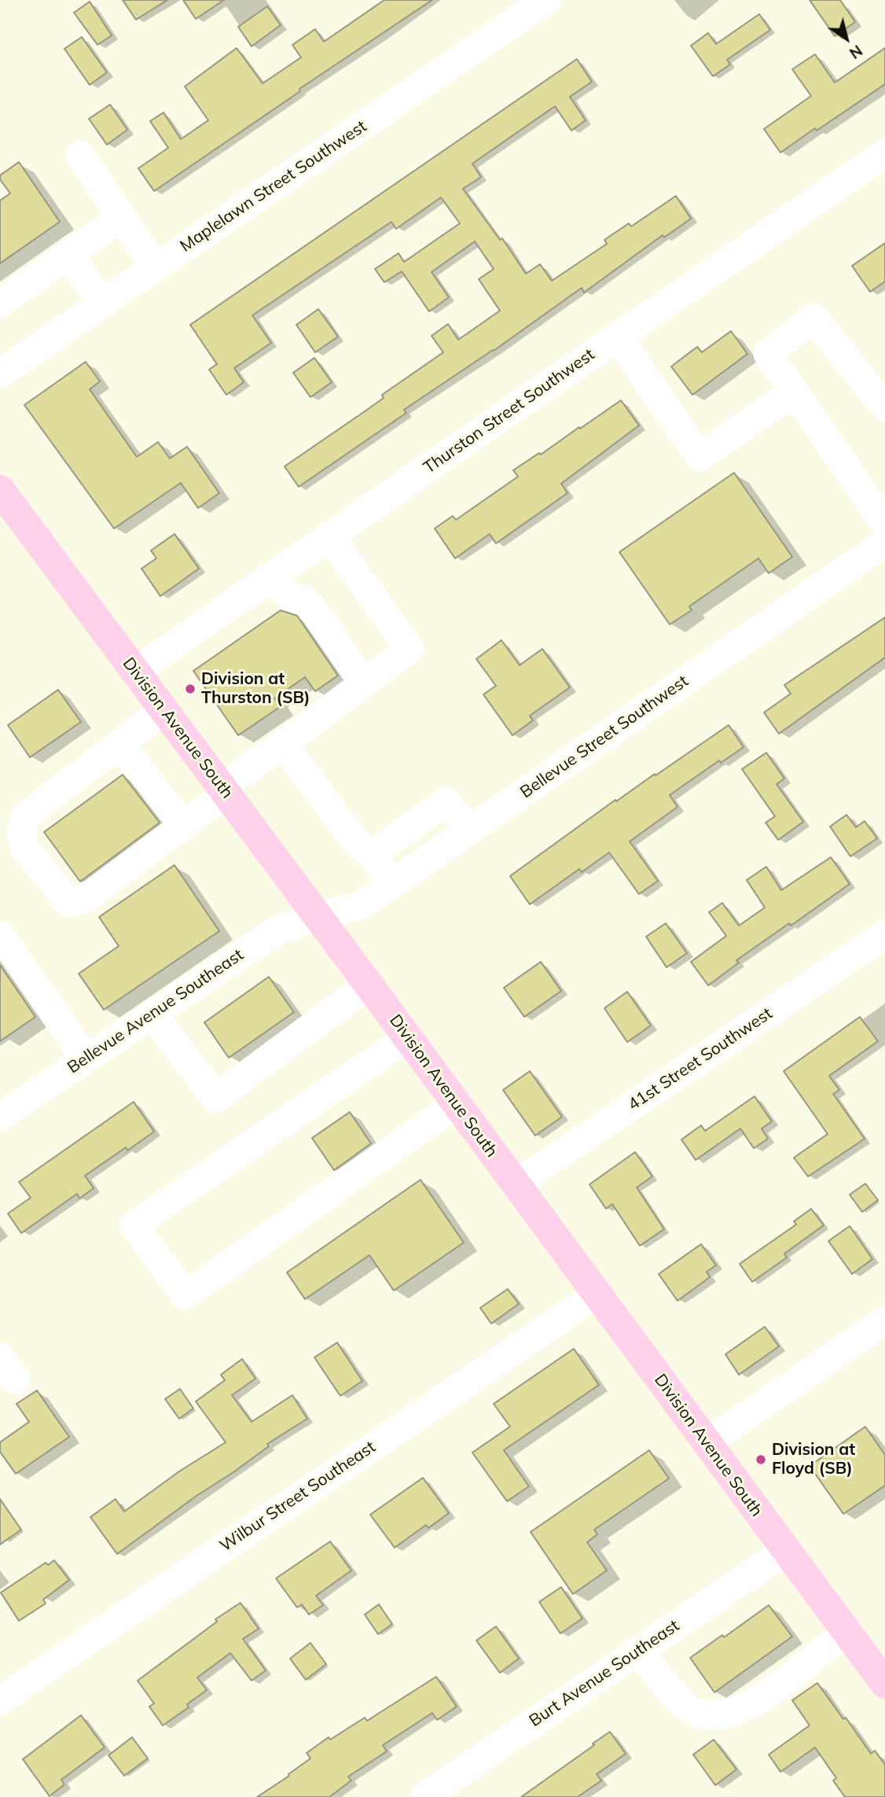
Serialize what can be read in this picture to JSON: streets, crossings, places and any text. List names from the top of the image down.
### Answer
{
  "streets": {
    "main road": ["Division Avenue South"],
    "street": [
      "Maplelawn Street Southwest",
      "Thurston Street Southwest",
      "Bellevue Street Southwest",
      "Bellevue Avenue Southeast",
      "41st Street Southwest",
      "Wilbur Street Southeast",
      "Burt Avenue Southeast"
    ]
  },
  "crossings": [
    ["Thurston Street Southwest", "Division Avenue South"],
    ["Division Avenue South", "Bellevue Street Southwest"],
    ["Division Avenue South", "Bellevue Avenue Southeast"],
    ["Division Avenue South", "41st Street Southwest"],
    ["Division Avenue South", "Wilbur Street Southeast"],
    ["Division Avenue South", "Burt Avenue Southeast"],
    ["Bellevue Street Southwest", "Bellevue Avenue Southeast"]
  ],
  "places": ["Division at Thurston (SB)", "Division at Floyd (SB)"],
  "north": "bottom right"
}
